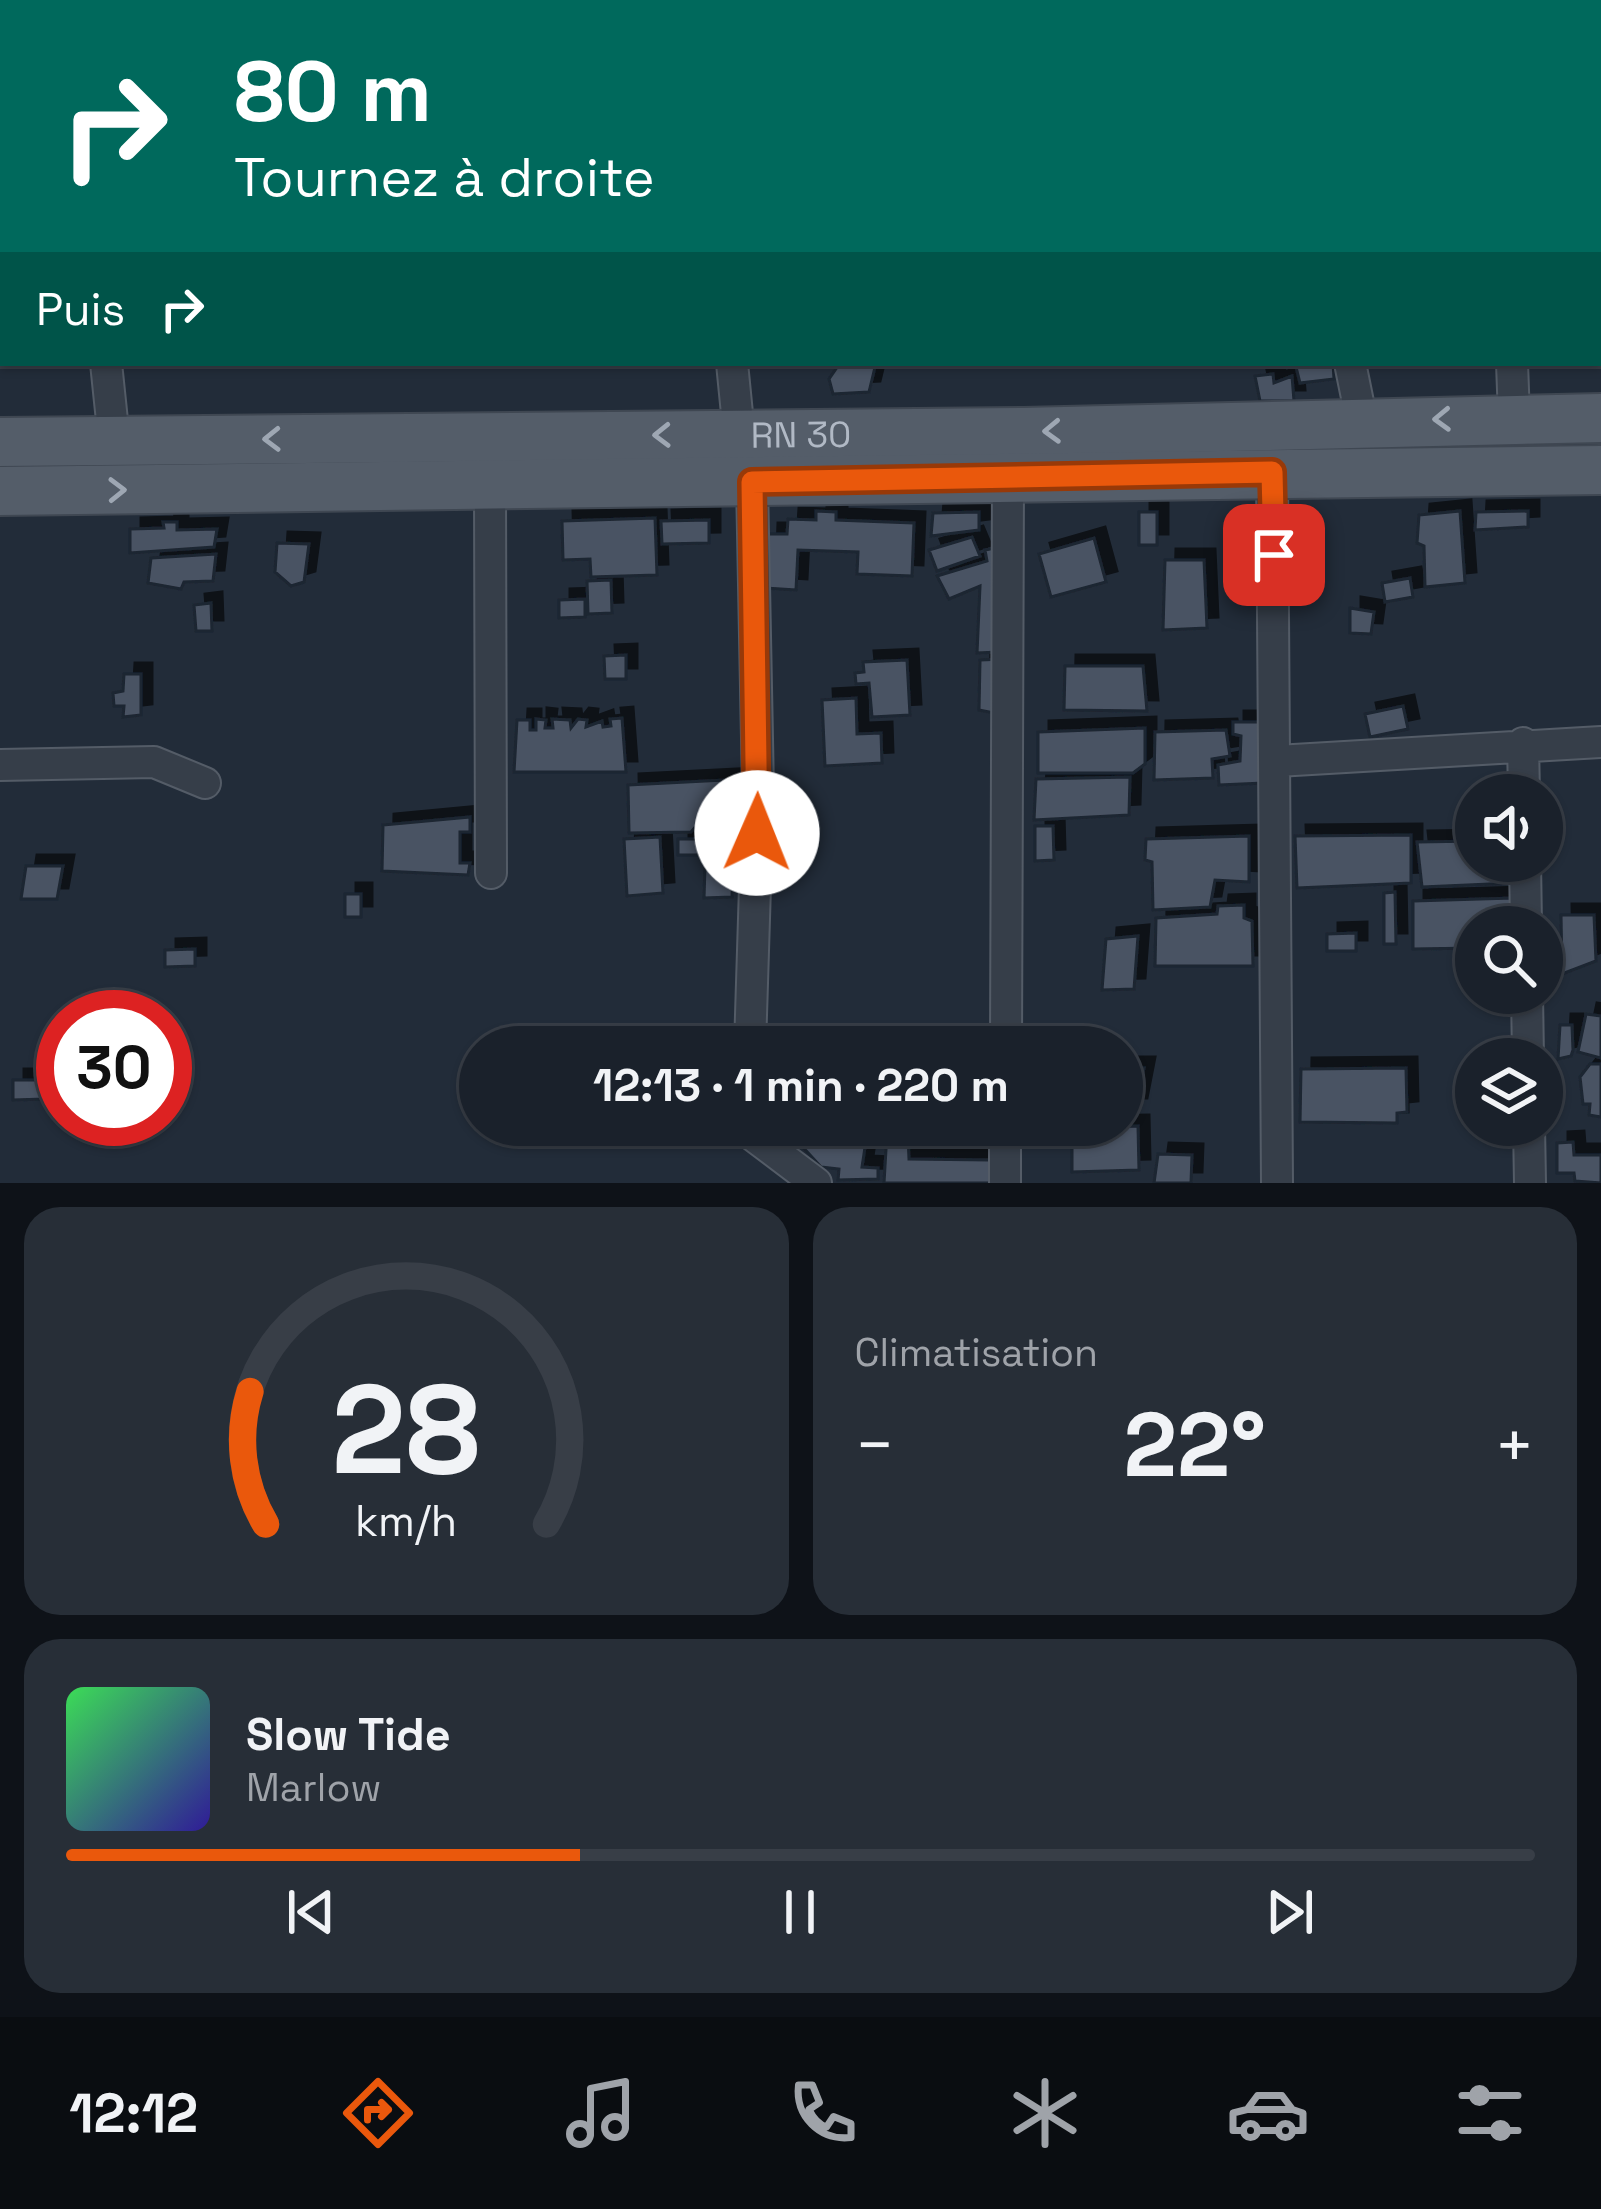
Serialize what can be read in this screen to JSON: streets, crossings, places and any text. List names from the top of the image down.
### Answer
{
  "streets": {
    "main road": ["RN 30"]
  },
  "page": {
    "turn": ["80 m", "Tournez à droite"],
    "then": "Puis",
    "limit": "30",
    "trip": "12:13 · 1 min · 220 m",
    "tile": "Climatisation",
    "heat": ["−", "22°", "+"],
    "song": ["Slow Tide", "Marlow"],
    "tabs": "12:12",
    "gauge": ["28", "km/h"]
  }
}
